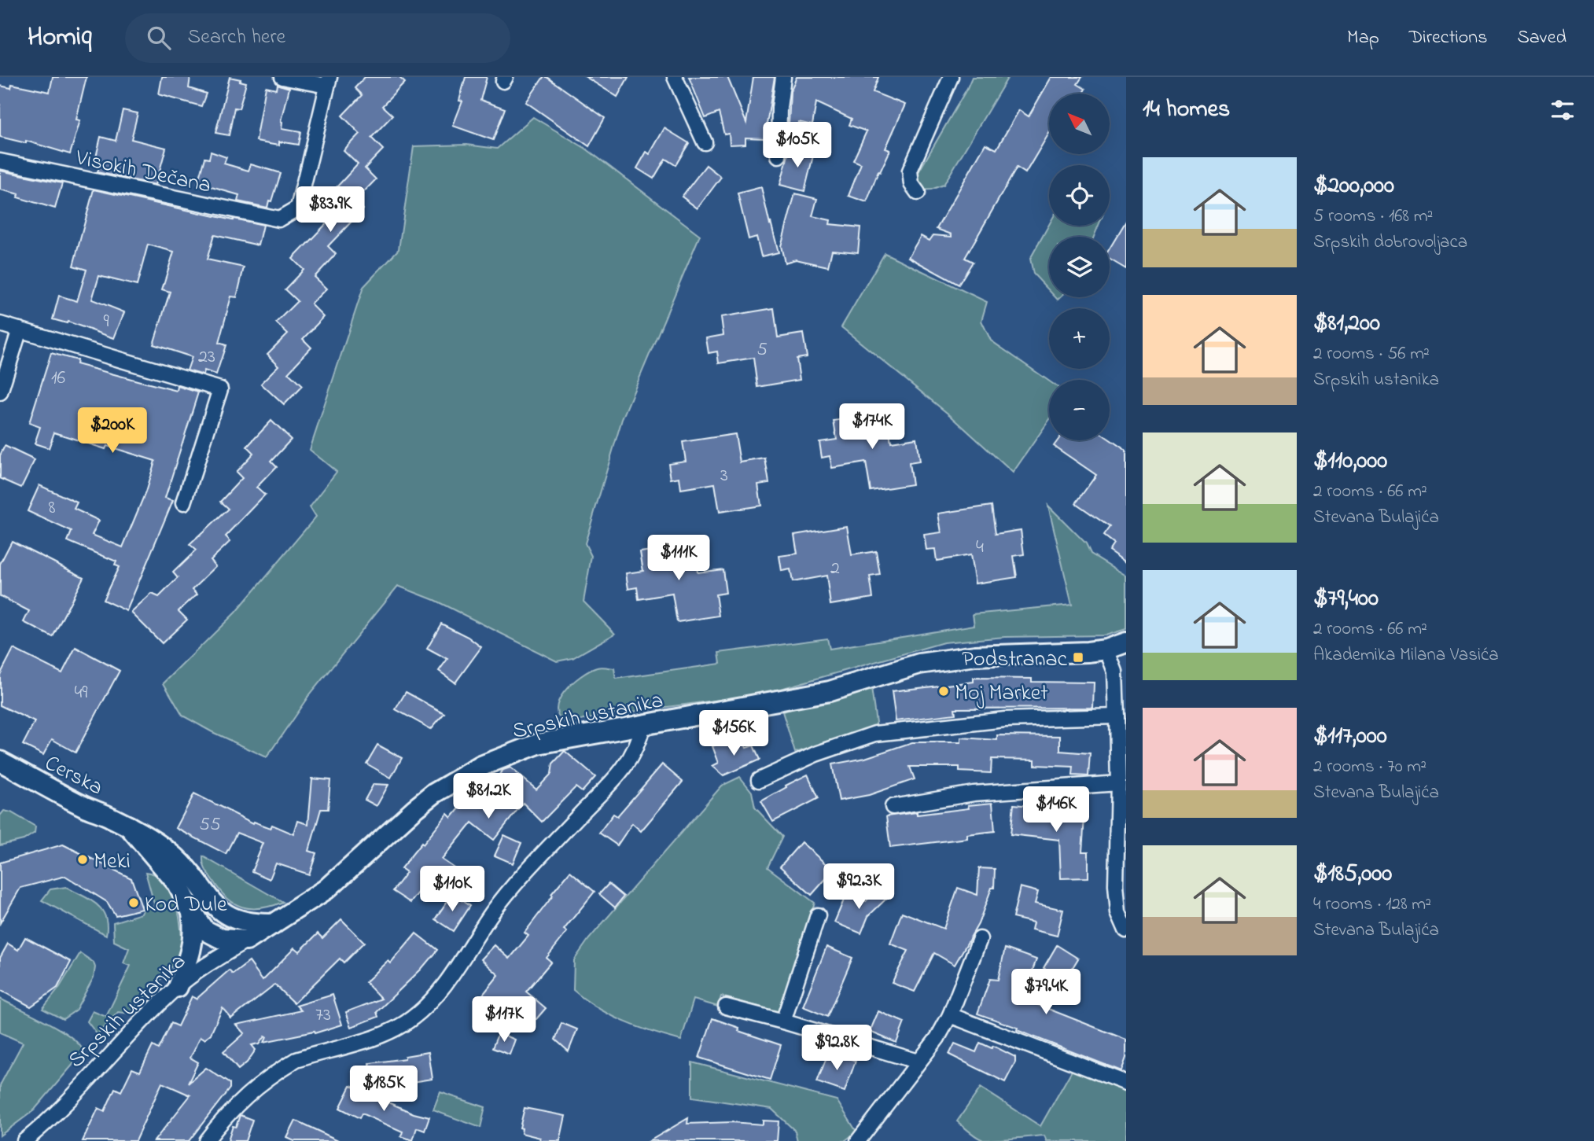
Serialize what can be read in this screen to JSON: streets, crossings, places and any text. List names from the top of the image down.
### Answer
{
  "streets": {
    "street": ["Visokih Dečana", "Srpskih ustanika", "Cerska"]
  },
  "crossings": [
    ["Srpskih ustanika", "Cerska"]
  ],
  "places": {
    "transit": ["Podstranac"],
    "other": ["Moj Market", "Meki", "Kod Dule"]
  },
  "house_numbers": [
    "9",
    "5",
    "23",
    "16",
    "3",
    "8",
    "4",
    "2",
    "49",
    "55",
    "73"
  ],
  "north": "top left",
  "page": {
    "header": "Homiq",
    "search": "Search here",
    "nav": ["Map", "Directions", "Saved"],
    "heading": "14 homes",
    "map_buttons": ["+", "−"],
    "price": [
      "$105K",
      "$83.9K",
      "$174K",
      "$200K",
      "$111K",
      "$156K",
      "$81.2K",
      "$146K",
      "$92.3K",
      "$110K",
      "$79.4K",
      "$117K",
      "$92.8K",
      "$185K"
    ],
    "list": [
      {
        "name": "$200,000",
        "note": "5 rooms · 168 m² · Srpskih dobrovoljaca"
      },
      {
        "name": "$81,200",
        "note": "2 rooms · 56 m² · Srpskih ustanika"
      },
      {
        "name": "$110,000",
        "note": "2 rooms · 66 m² · Stevana Bulajića"
      },
      {
        "name": "$79,400",
        "note": "2 rooms · 66 m² · Akademika Milana Vasića"
      },
      {
        "name": "$117,000",
        "note": "2 rooms · 70 m² · Stevana Bulajića"
      },
      {
        "name": "$185,000",
        "note": "4 rooms · 128 m² · Stevana Bulajića"
      }
    ]
  }
}
